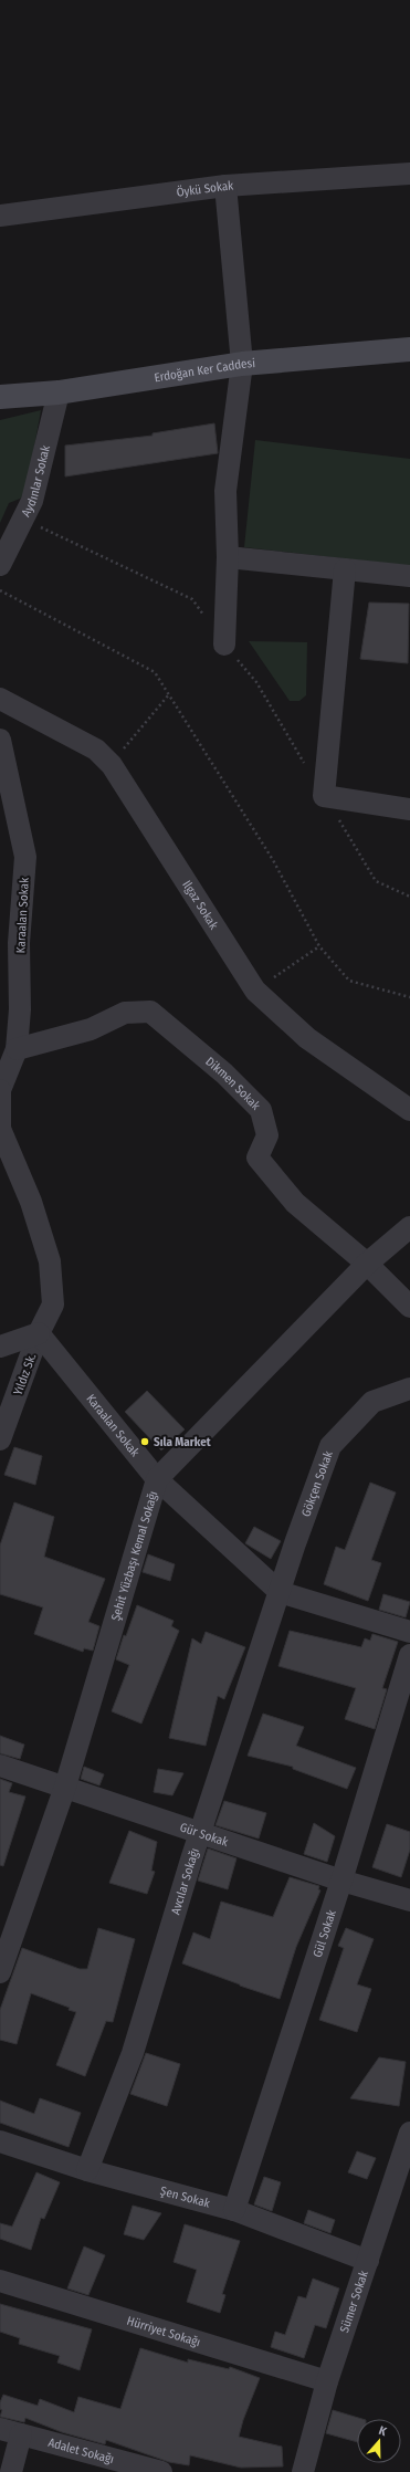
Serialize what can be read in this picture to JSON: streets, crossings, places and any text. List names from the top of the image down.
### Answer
{
  "streets": {
    "main road": ["Erdoğan Ker Caddesi"],
    "street": [
      "Öykü Sokak",
      "Aydınlar Sokak",
      "Ilgaz Sokak",
      "Karaalan Sokak",
      "Dikmen Sokak",
      "Yıldız Sk.",
      "Gökçen Sokak",
      "Şehit Yüzbaşı Kemal Sokağı",
      "Gür Sokak",
      "Avcılar Sokağı",
      "Gül Sokak",
      "Şen Sokak",
      "Sümer Sokak",
      "Hürriyet Sokağı",
      "Adalet Sokağı"
    ]
  },
  "crossings": [
    ["Erdoğan Ker Caddesi", "Aydınlar Sokak"],
    ["Karaalan Sokak", "Dikmen Sokak"],
    ["Karaalan Sokak", "Yıldız Sk."],
    ["Karaalan Sokak", "Gökçen Sokak"],
    ["Karaalan Sokak", "Şehit Yüzbaşı Kemal Sokağı"],
    ["Karaalan Sokak", "Avcılar Sokağı"],
    ["Dikmen Sokak", "Şehit Yüzbaşı Kemal Sokağı"],
    ["Gökçen Sokak", "Avcılar Sokağı"],
    ["Şehit Yüzbaşı Kemal Sokağı", "Gür Sokak"],
    ["Gür Sokak", "Avcılar Sokağı"],
    ["Gür Sokak", "Gül Sokak"],
    ["Avcılar Sokağı", "Şen Sokak"],
    ["Gül Sokak", "Şen Sokak"],
    ["Şen Sokak", "Sümer Sokak"],
    ["Sümer Sokak", "Hürriyet Sokağı"]
  ],
  "places": ["Sıla Market"],
  "north": "top"
}
